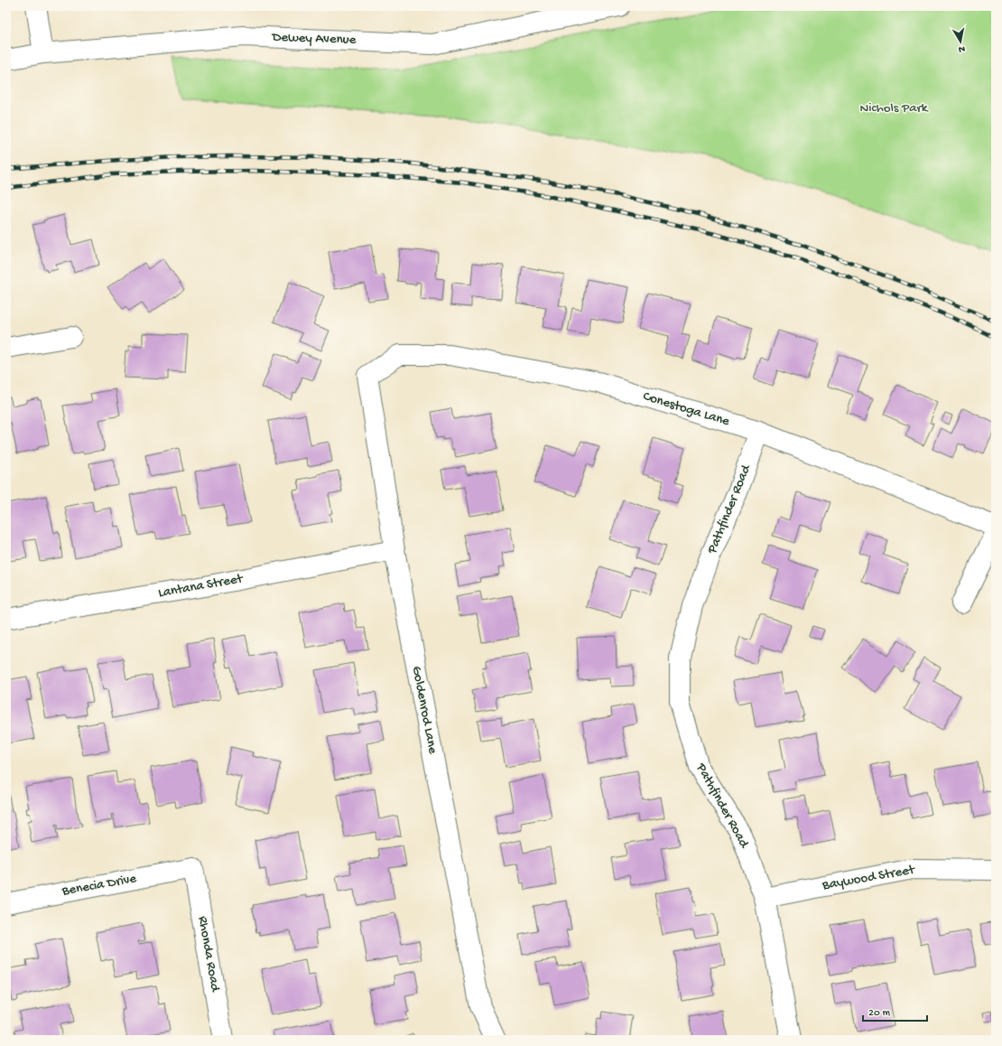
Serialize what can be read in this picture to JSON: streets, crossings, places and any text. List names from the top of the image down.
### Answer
{
  "streets": {
    "street": [
      "Dewey Avenue",
      "Conestoga Lane",
      "Pathfinder Road",
      "Lantana Street",
      "Goldenrod Lane",
      "Baywood Street",
      "Benecia Drive",
      "Rhonda Road"
    ]
  },
  "crossings": [
    ["Conestoga Lane", "Pathfinder Road"],
    ["Conestoga Lane", "Goldenrod Lane"],
    ["Pathfinder Road", "Baywood Street"],
    ["Lantana Street", "Goldenrod Lane"],
    ["Benecia Drive", "Rhonda Road"]
  ],
  "parks": ["Nichols Park"],
  "scale_bar": "20 m",
  "north": "bottom"
}
